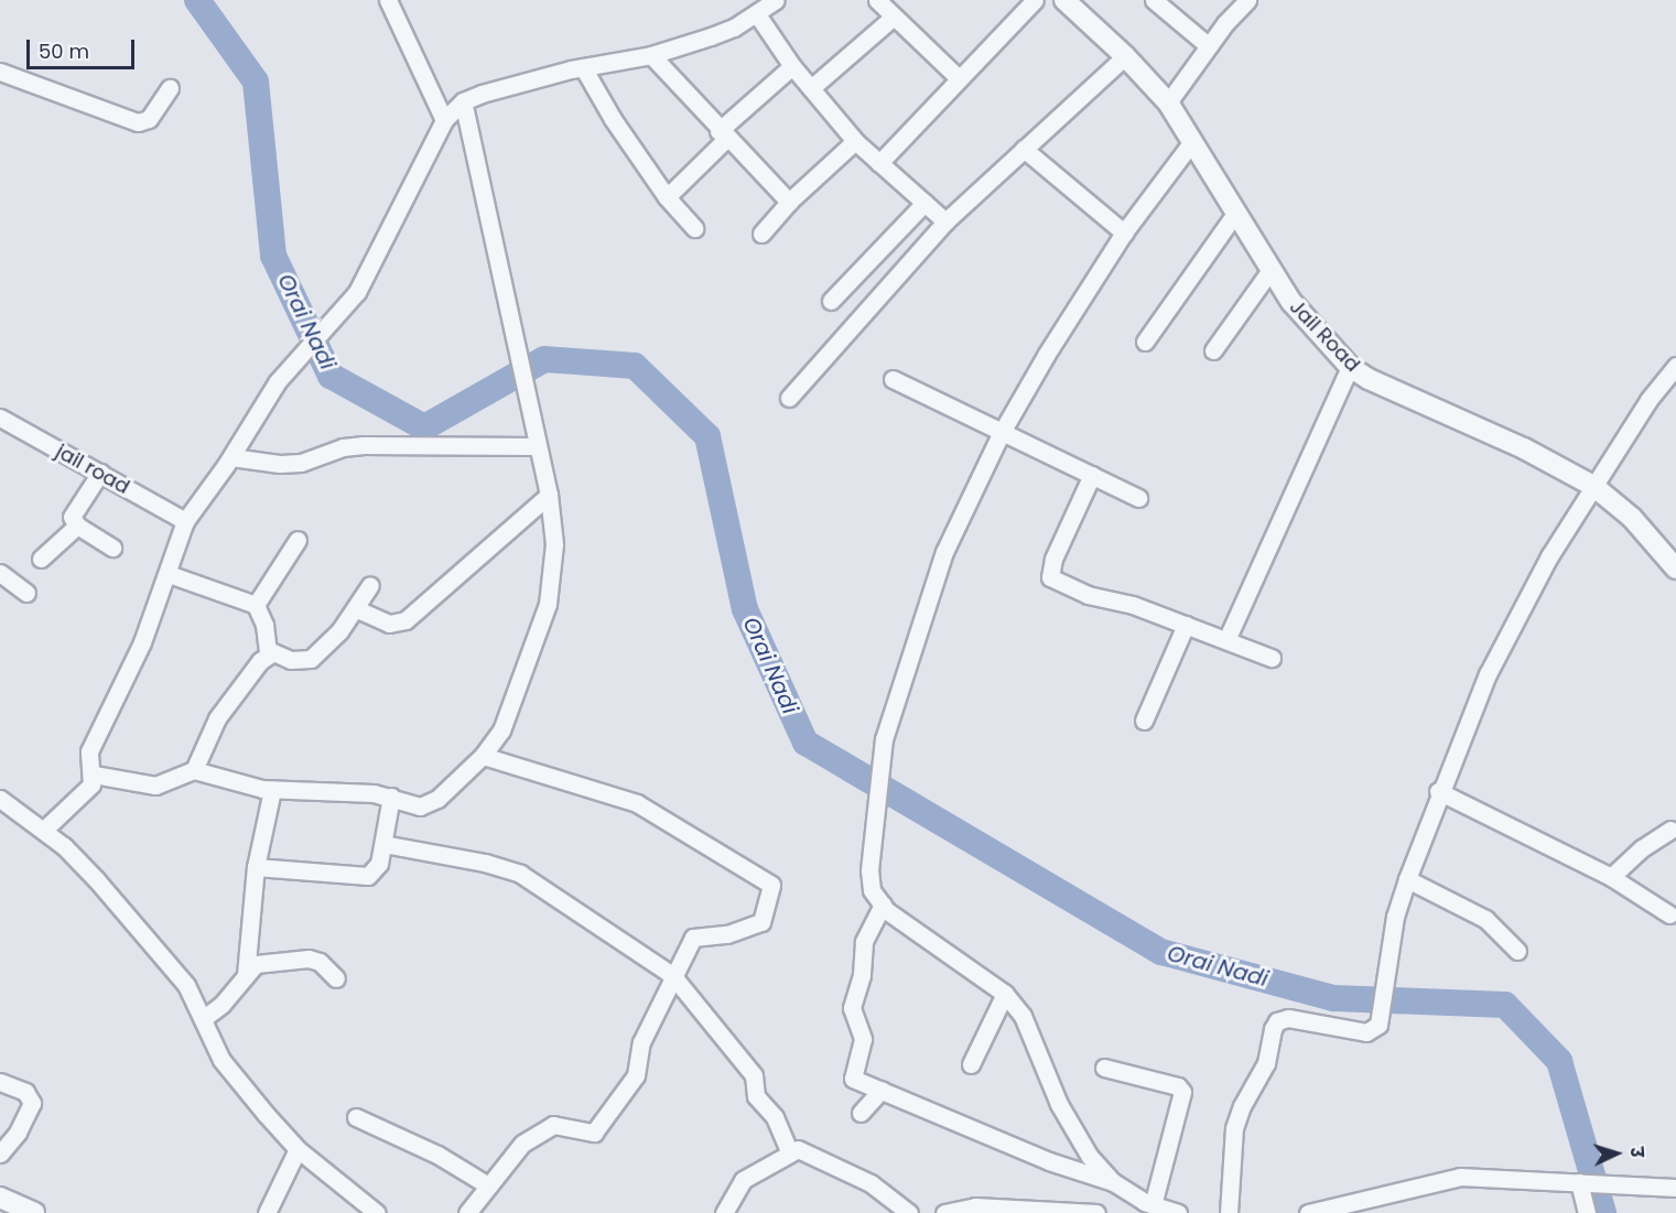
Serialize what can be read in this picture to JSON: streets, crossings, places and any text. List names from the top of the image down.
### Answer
{
  "streets": {
    "street": ["Jail Road", "jail road"]
  },
  "water": ["Orai Nadi"],
  "scale_bar": "50 m",
  "north": "right"
}
